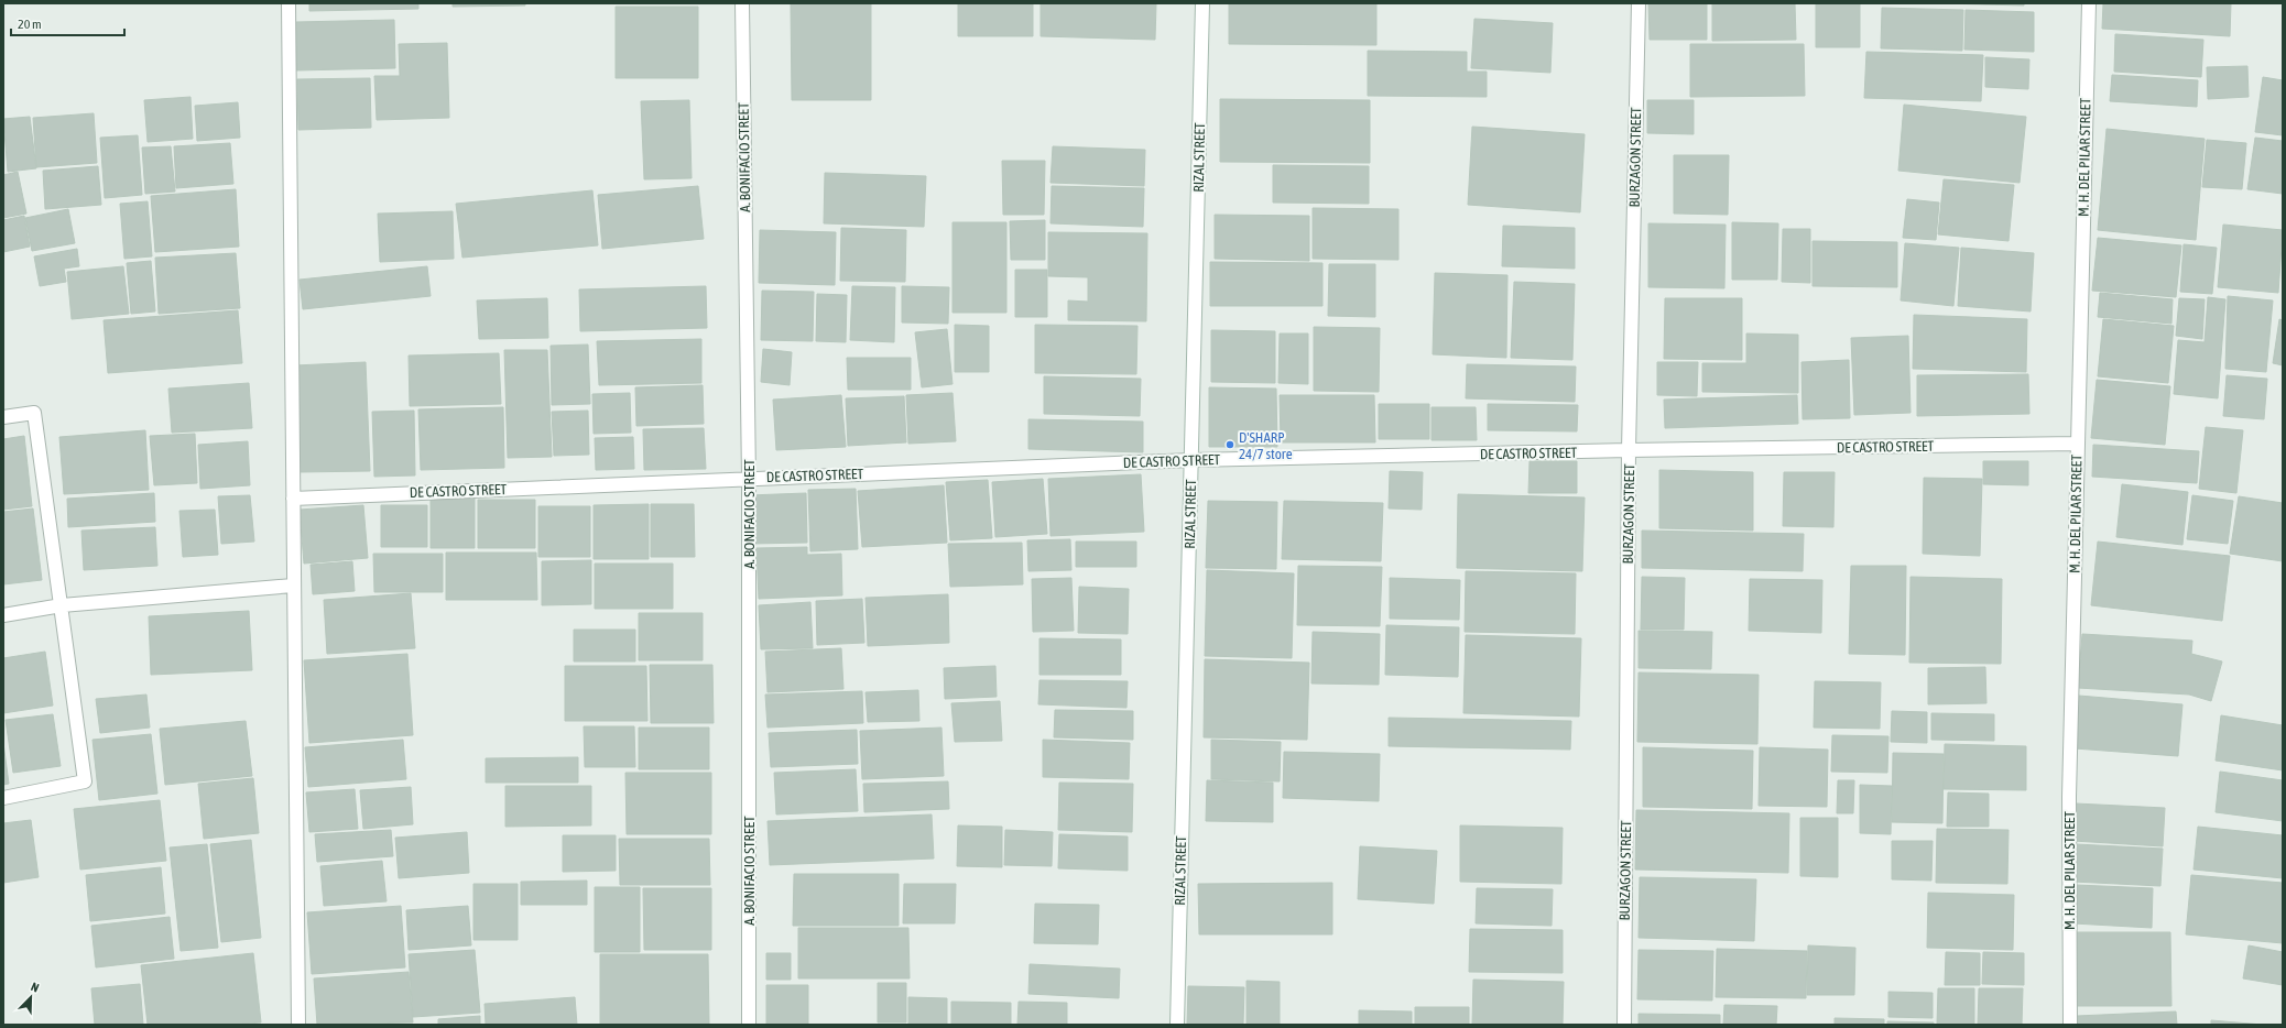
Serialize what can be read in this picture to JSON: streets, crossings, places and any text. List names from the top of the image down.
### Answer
{
  "streets": {
    "street": [
      "A. BONIFACIO STREET",
      "RIZAL STREET",
      "BURZAGON STREET",
      "M. H. DEL PILAR STREET",
      "DE CASTRO STREET"
    ]
  },
  "crossings": [
    ["A. BONIFACIO STREET", "DE CASTRO STREET"],
    ["RIZAL STREET", "DE CASTRO STREET"],
    ["BURZAGON STREET", "DE CASTRO STREET"],
    ["M. H. DEL PILAR STREET", "DE CASTRO STREET"]
  ],
  "places": ["D'SHARP 24/7 store"],
  "scale_bar": "20 m",
  "north": "top right"
}
